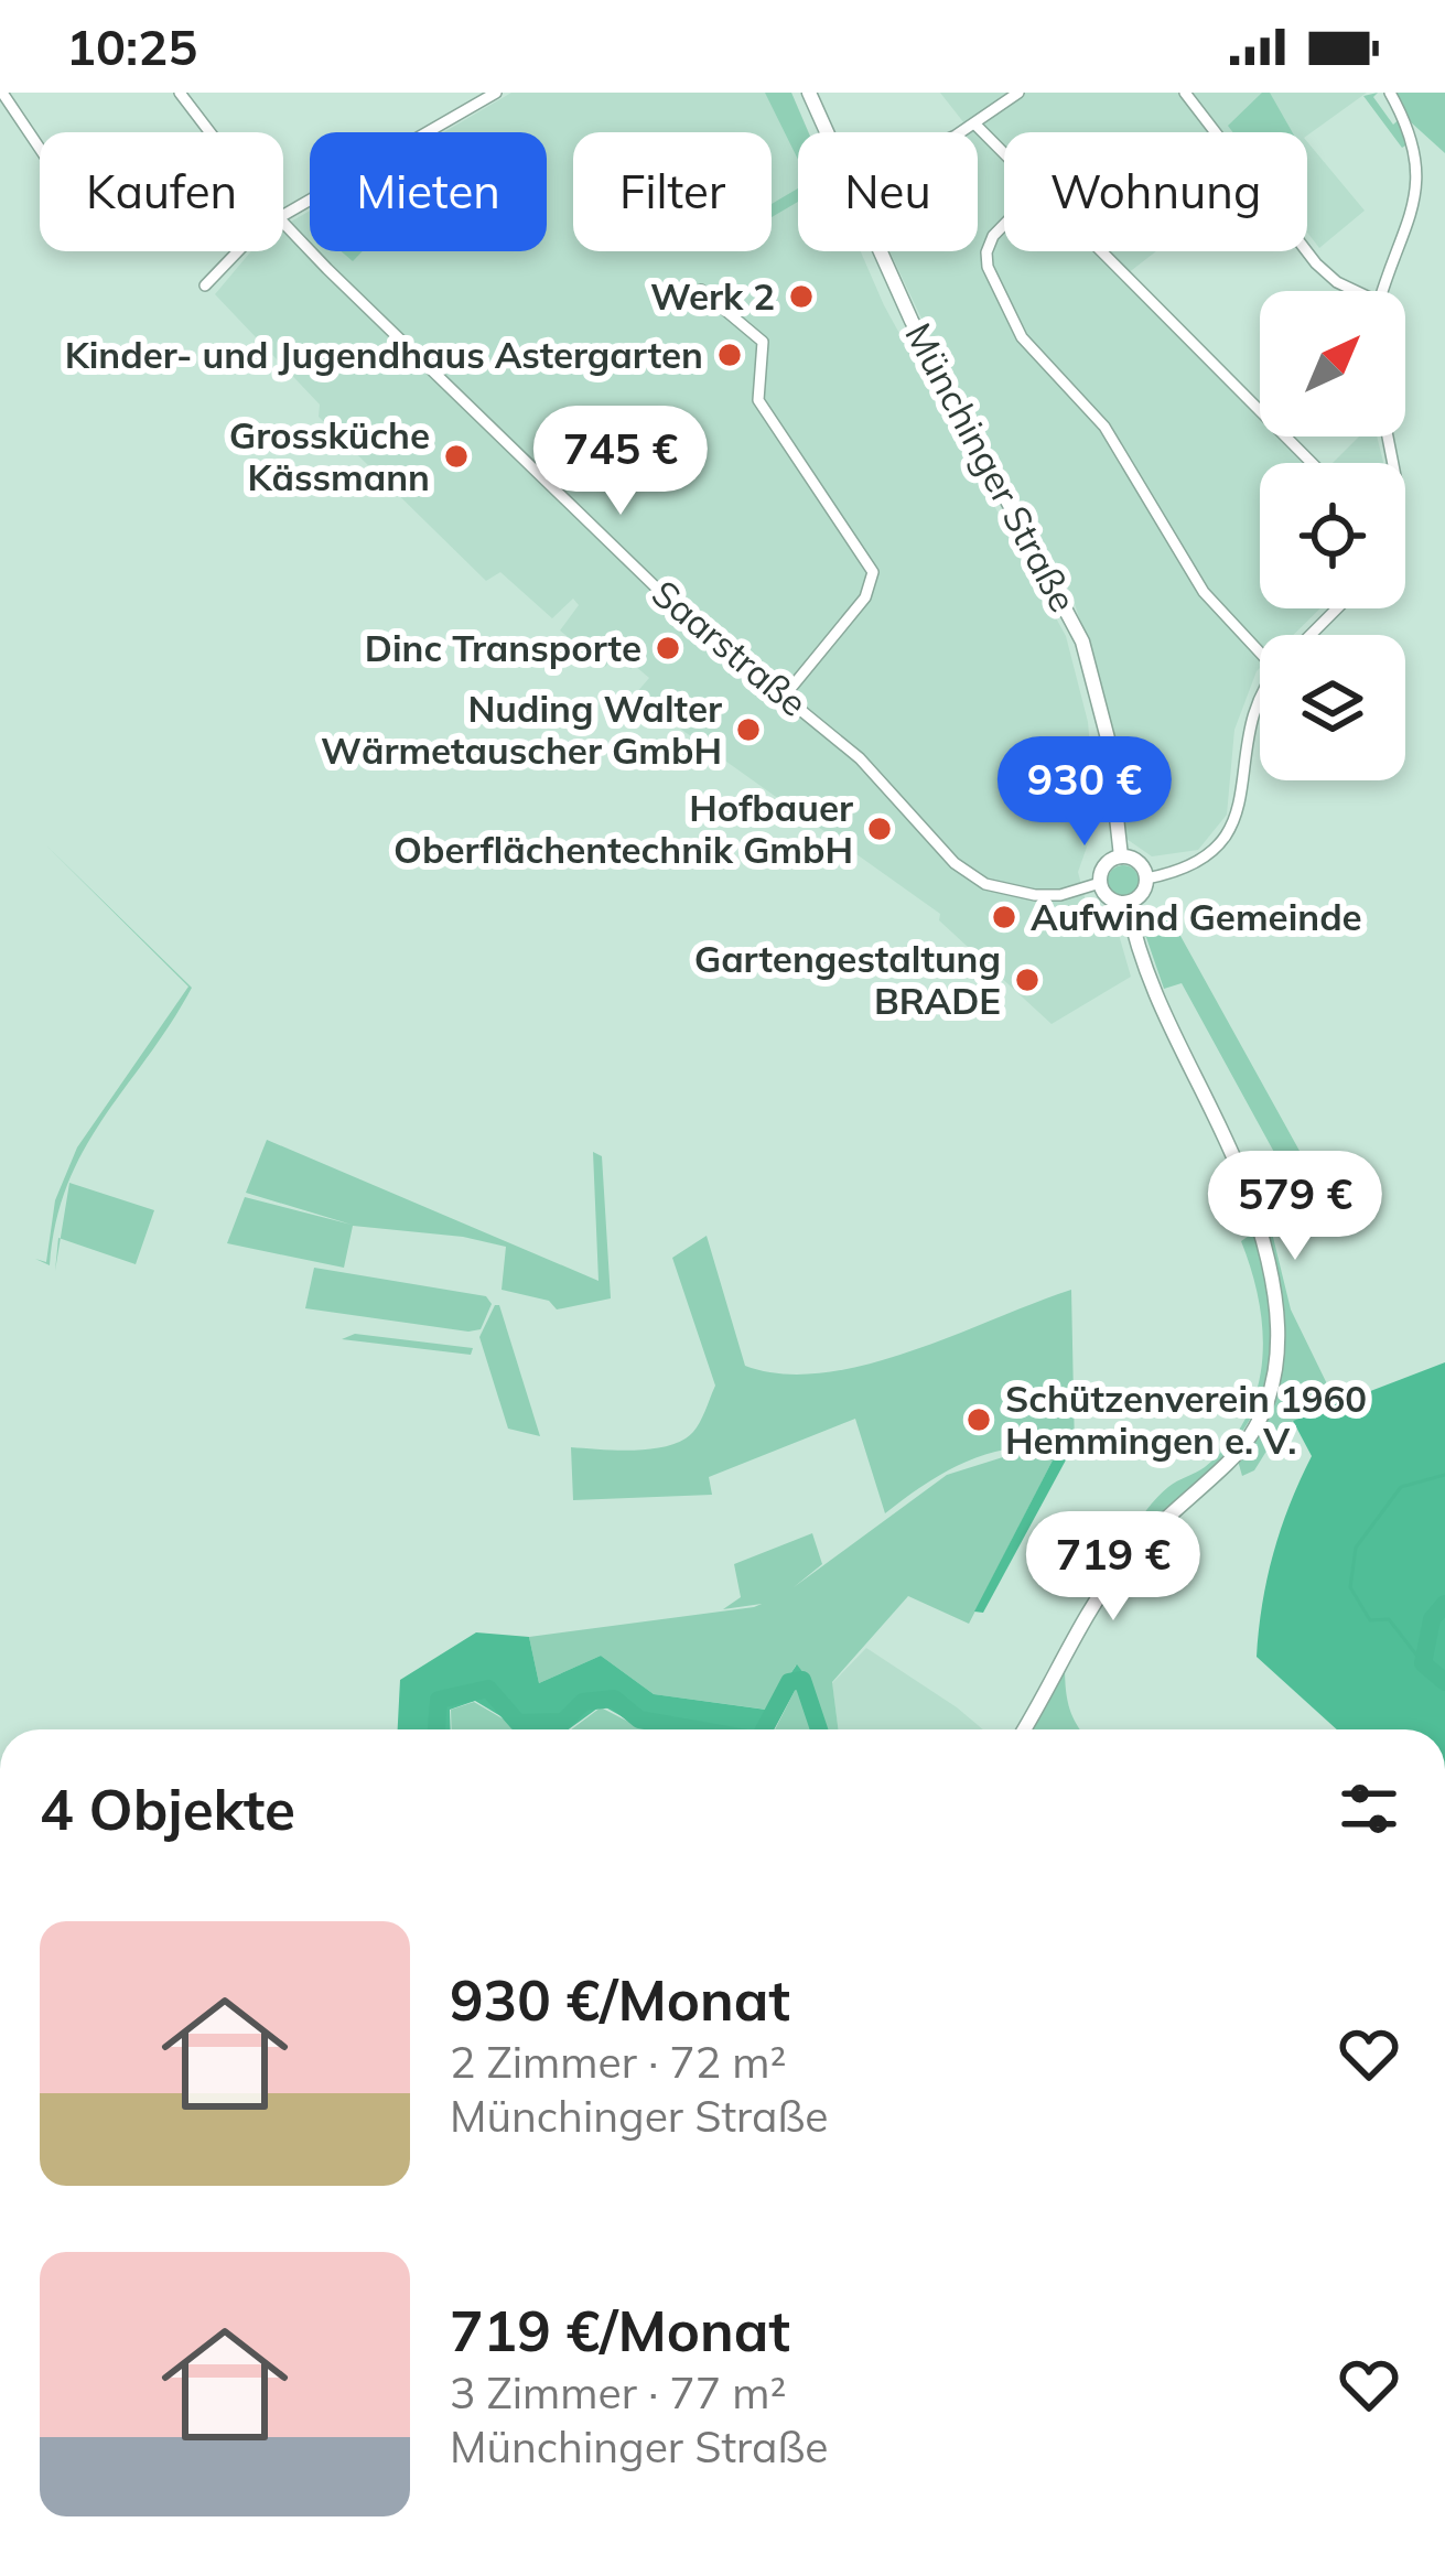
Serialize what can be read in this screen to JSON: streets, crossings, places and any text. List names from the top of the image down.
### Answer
{
  "streets": {
    "street": ["Münchinger Straße", "Saarstraße"]
  },
  "crossings": [
    ["Münchinger Straße", "Saarstraße"]
  ],
  "places": [
    "Werk 2",
    "Kinder- und Jugendhaus Astergarten",
    "Grossküche Kässmann",
    "Dinc Transporte",
    "Nuding Walter Wärmetauscher GmbH",
    "Hofbauer Oberflächentechnik GmbH",
    "Aufwind Gemeinde",
    "Gartengestaltung BRADE",
    "Schützenverein 1960 Hemmingen e. V."
  ],
  "north": "top right",
  "page": {
    "status": "10:25",
    "chip": [
      "Kaufen",
      "Mieten",
      "Filter",
      "Neu",
      "Wohnung"
    ],
    "price": [
      "745 €",
      "930 €",
      "579 €",
      "719 €"
    ],
    "heading": "4 Objekte",
    "list": [
      {
        "name": "930 €/Monat",
        "note": "2 Zimmer · 72 m² · Münchinger Straße"
      },
      {
        "name": "719 €/Monat",
        "note": "3 Zimmer · 77 m² · Münchinger Straße"
      }
    ]
  }
}
